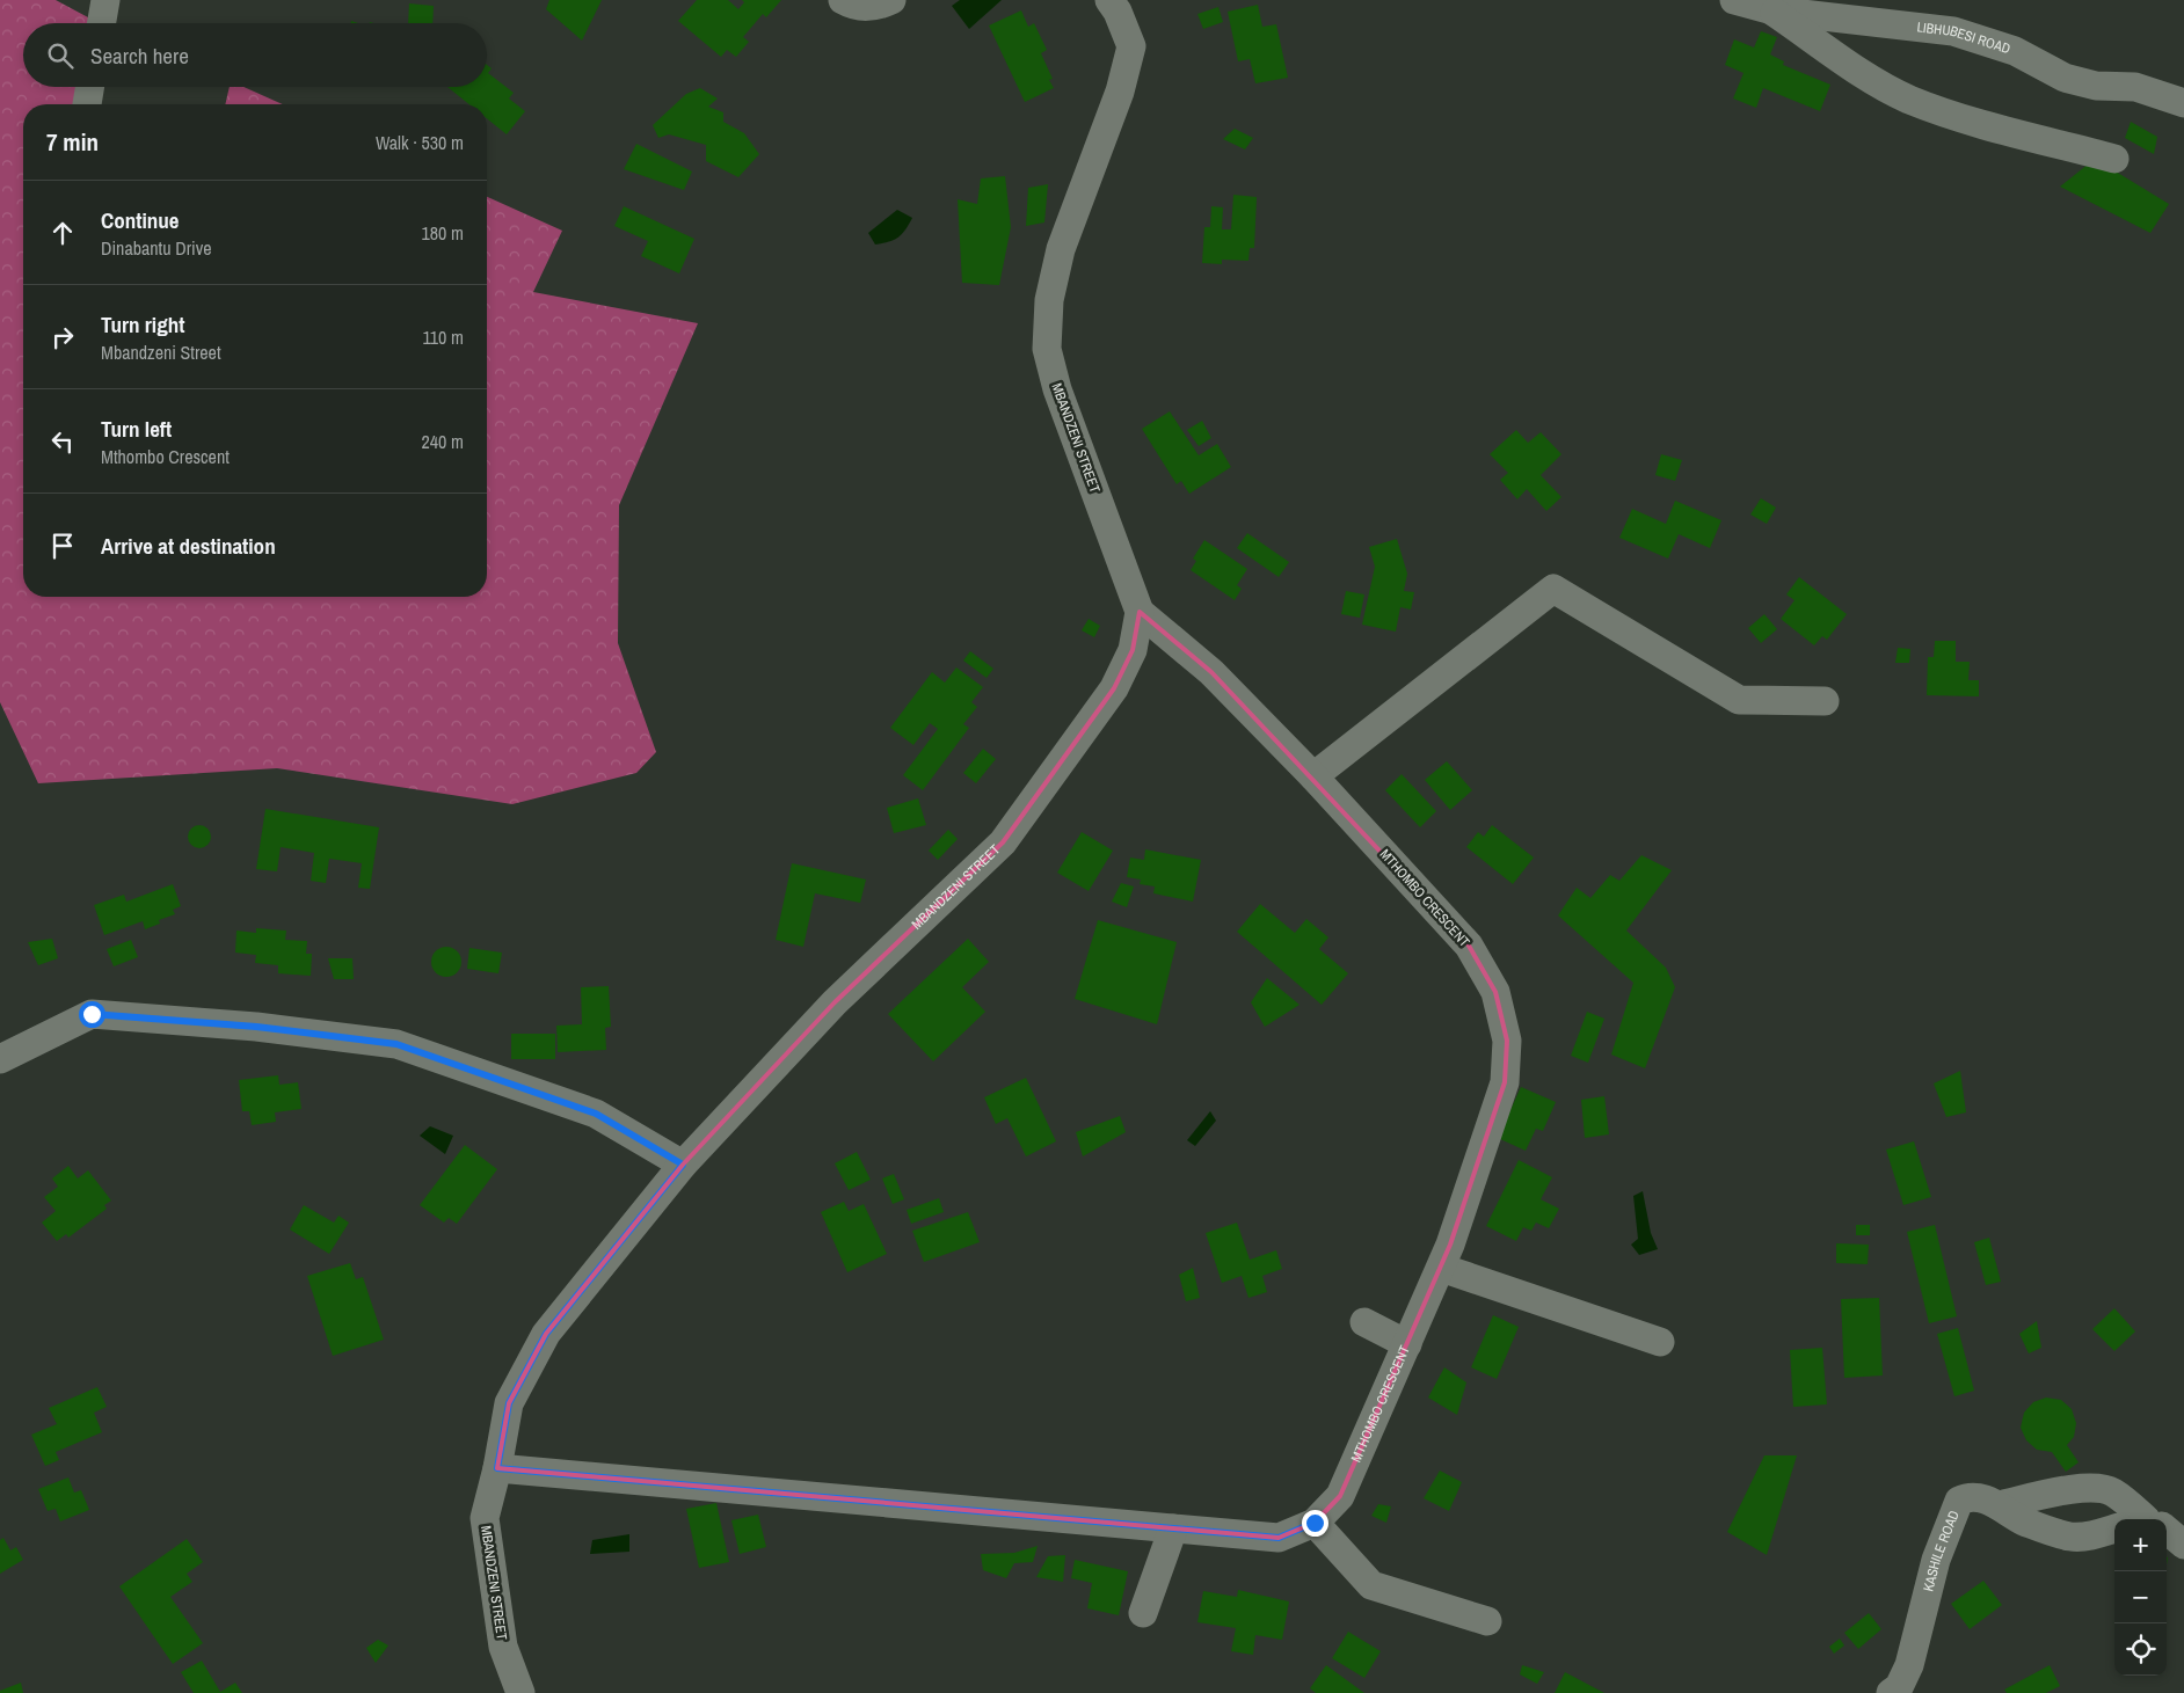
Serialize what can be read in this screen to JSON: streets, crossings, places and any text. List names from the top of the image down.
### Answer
{
  "streets": {
    "street": [
      "LIBHUBESI ROAD",
      "MBANDZENI STREET",
      "MTHOMBO CRESCENT",
      "KASHILE ROAD"
    ]
  },
  "crossings": [
    ["MBANDZENI STREET", "MTHOMBO CRESCENT"]
  ],
  "page": {
    "search": "Search here",
    "heading": ["7 min", "Walk · 530 m"],
    "list": [
      ["Continue", "Dinabantu Drive", "180 m"],
      ["Turn right", "Mbandzeni Street", "110 m"],
      ["Turn left", "Mthombo Crescent", "240 m"],
      "Arrive at destination"
    ],
    "map_buttons": ["+", "−"]
  }
}
